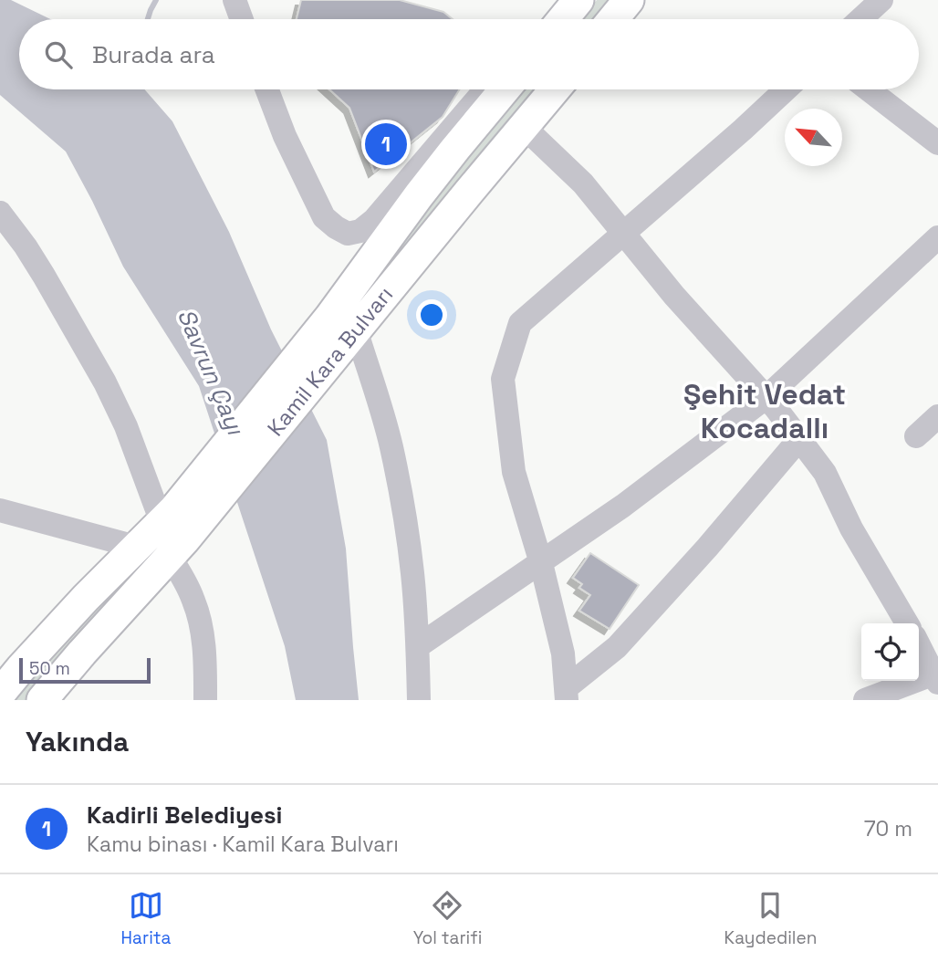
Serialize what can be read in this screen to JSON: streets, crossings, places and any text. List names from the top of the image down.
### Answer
{
  "streets": {
    "main road": ["Kamil Kara Bulvarı"]
  },
  "districts": ["Şehit Vedat Kocadallı"],
  "water": ["Savrun Çayı"],
  "scale_bar": "50 m",
  "north": "top left",
  "page": {
    "search": "Burada ara",
    "pins": "1",
    "scale": "50 m",
    "heading": "Yakında",
    "list": [
      {
        "mark": "1",
        "name": "Kadirli Belediyesi",
        "note": "Kamu binası · Kamil Kara Bulvarı",
        "value": "70 m"
      }
    ],
    "nav": ["Harita", "Yol tarifi", "Kaydedilen"]
  }
}
